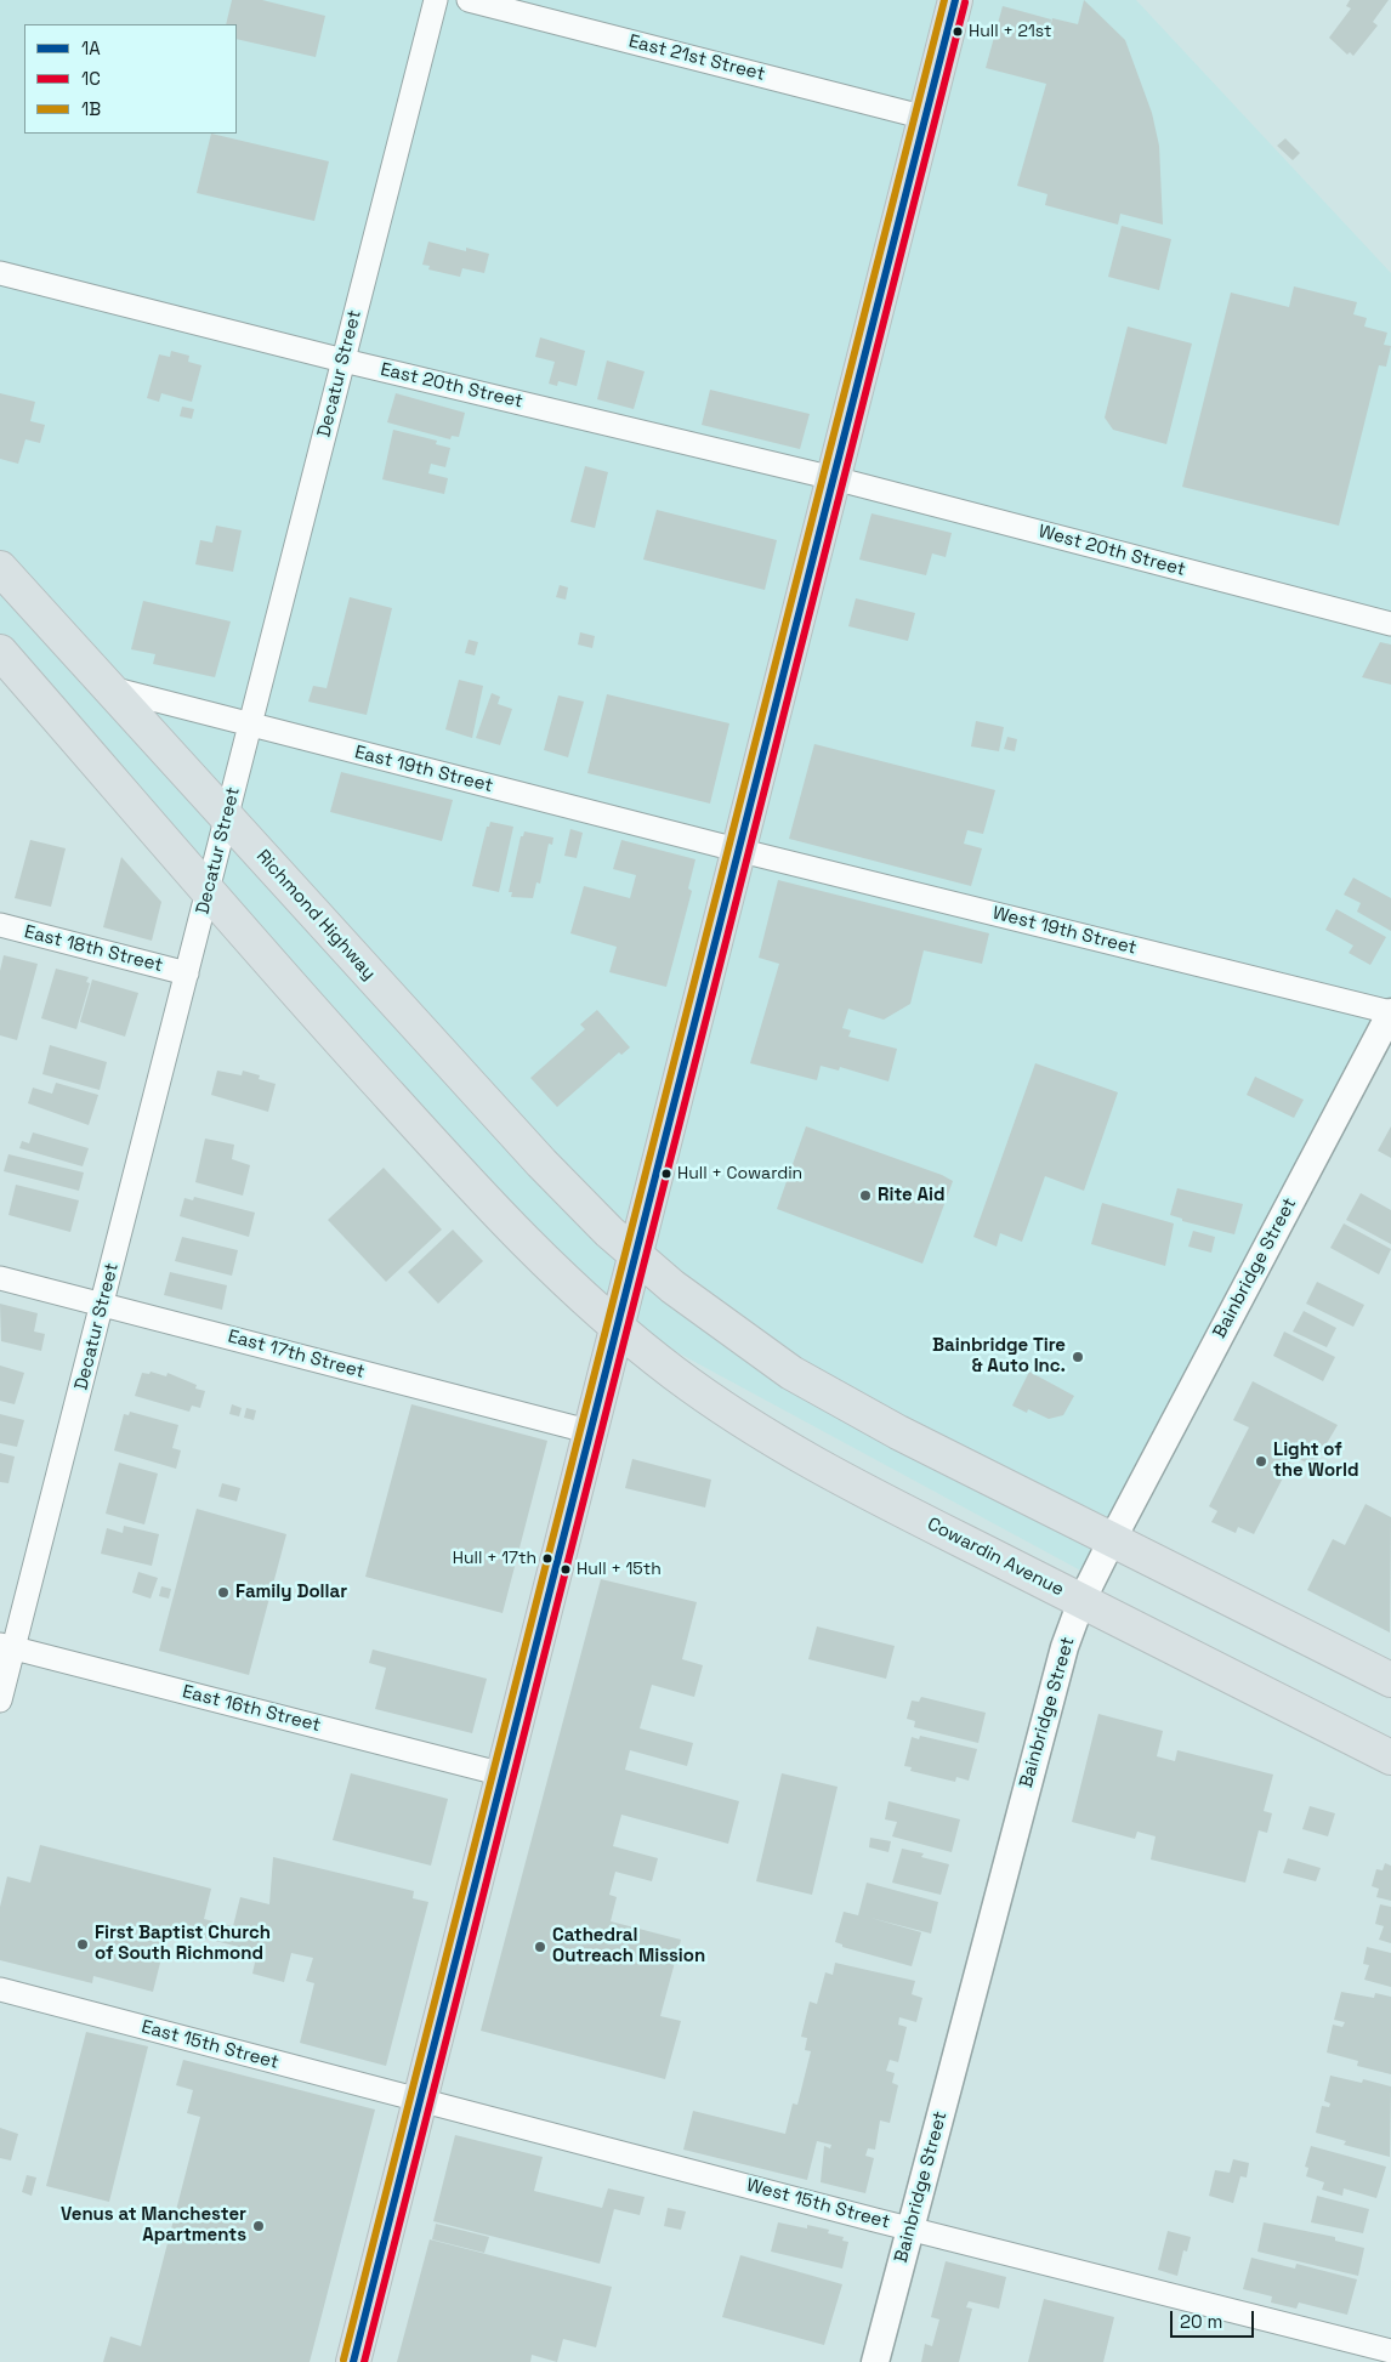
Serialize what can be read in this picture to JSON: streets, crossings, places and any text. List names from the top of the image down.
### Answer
{
  "streets": {
    "main road": ["Richmond Highway", "Cowardin Avenue"],
    "street": [
      "East 21st Street",
      "Decatur Street",
      "East 20th Street",
      "West 20th Street",
      "East 19th Street",
      "West 19th Street",
      "East 18th Street",
      "Bainbridge Street",
      "East 17th Street",
      "East 16th Street",
      "East 15th Street",
      "West 15th Street"
    ]
  },
  "crossings": [
    ["Decatur Street", "East 20th Street"],
    ["Decatur Street", "East 19th Street"],
    ["Decatur Street", "Richmond Highway"],
    ["Decatur Street", "East 18th Street"],
    ["Decatur Street", "East 17th Street"],
    ["Decatur Street", "East 16th Street"],
    ["East 20th Street", "West 20th Street"],
    ["East 19th Street", "Richmond Highway"],
    ["East 19th Street", "West 19th Street"],
    ["West 19th Street", "Bainbridge Street"],
    ["Bainbridge Street", "Cowardin Avenue"],
    ["Bainbridge Street", "West 15th Street"],
    ["East 15th Street", "West 15th Street"]
  ],
  "places": [
    "Hull + 21st",
    "Hull + Cowardin",
    "Rite Aid",
    "Bainbridge Tire & Auto Inc.",
    "Light of the World",
    "Hull + 17th",
    "Hull + 15th",
    "Family Dollar",
    "First Baptist Church of South Richmond",
    "Cathedral Outreach Mission",
    "Venus at Manchester Apartments"
  ],
  "lines": ["transit line 1A", "transit line 1B", "transit line 1C"],
  "legend": ["1A", "1C", "1B"],
  "scale_bar": "20 m"
}
